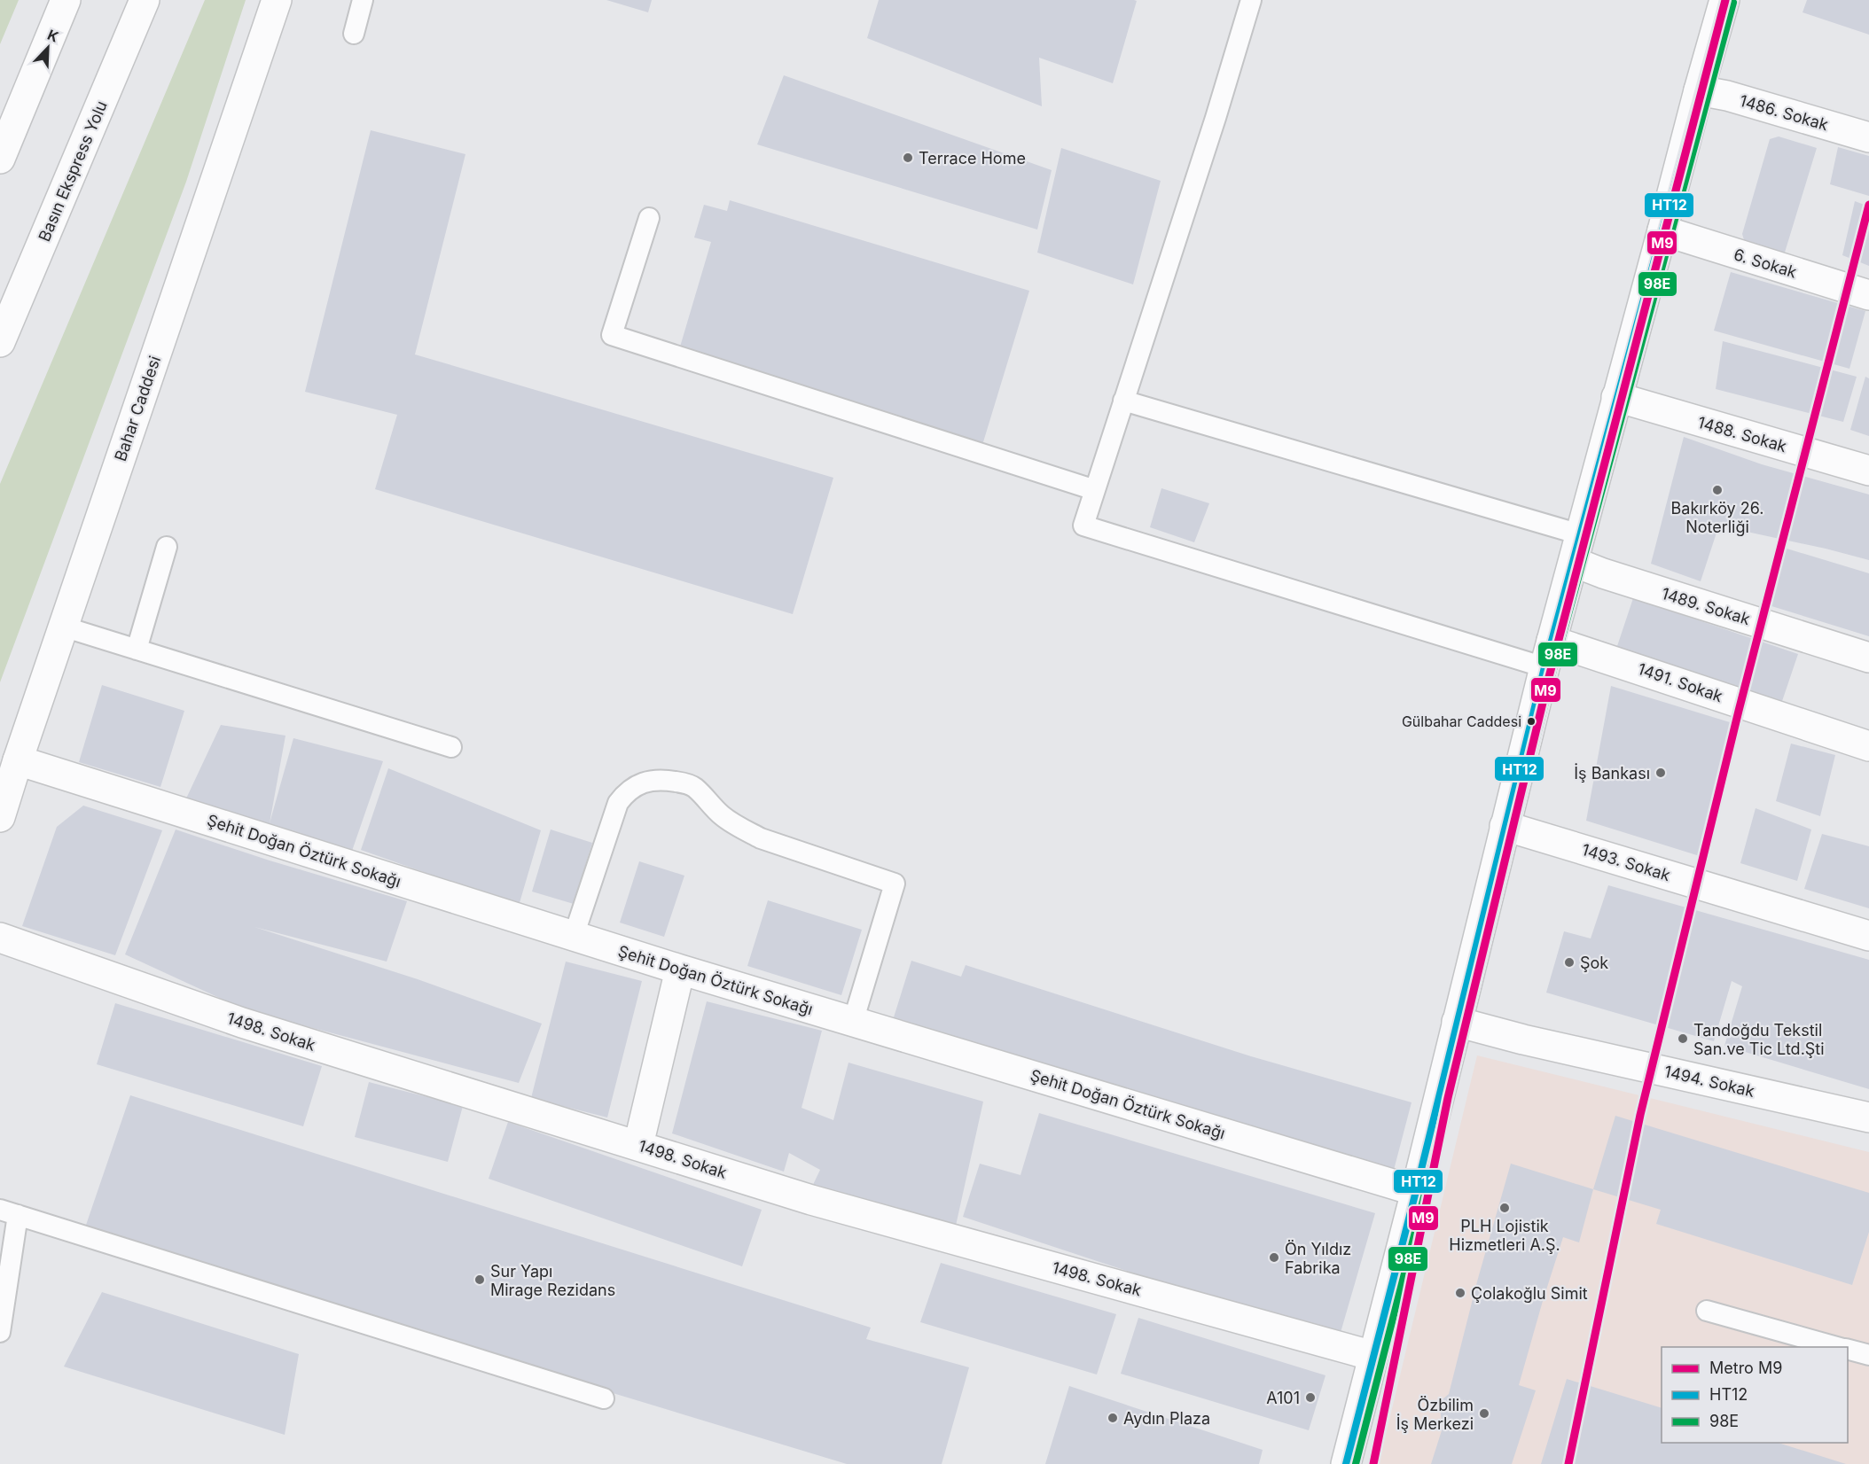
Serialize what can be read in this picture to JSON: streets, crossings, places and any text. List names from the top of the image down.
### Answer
{
  "streets": {
    "main road": [
      "1486. Sokak",
      "Basın Ekspress Yolu",
      "6. Sokak",
      "Bahar Caddesi",
      "1488. Sokak",
      "1489. Sokak",
      "1491. Sokak",
      "Şehit Doğan Öztürk Sokağı",
      "1493. Sokak",
      "1498. Sokak",
      "1494. Sokak"
    ]
  },
  "crossings": [
    ["Bahar Caddesi", "Şehit Doğan Öztürk Sokağı"]
  ],
  "places": [
    "Terrace Home",
    "Bakırköy 26. Noterliği",
    "Gülbahar Caddesi",
    "İş Bankası",
    "Şok",
    "Tandoğdu Tekstil San.ve Tic Ltd.Şti",
    "PLH Lojistik Hizmetleri A.Ş.",
    "Ön Yıldız Fabrika",
    "Sur Yapı Mirage Rezidans",
    "Çolakoğlu Simit",
    "A101",
    "Özbilim İş Merkezi",
    "Aydın Plaza"
  ],
  "lines": ["metro line M9", "transit line HT12", "transit line 98E"],
  "legend": ["Metro M9", "HT12", "98E"],
  "north": "top right"
}
